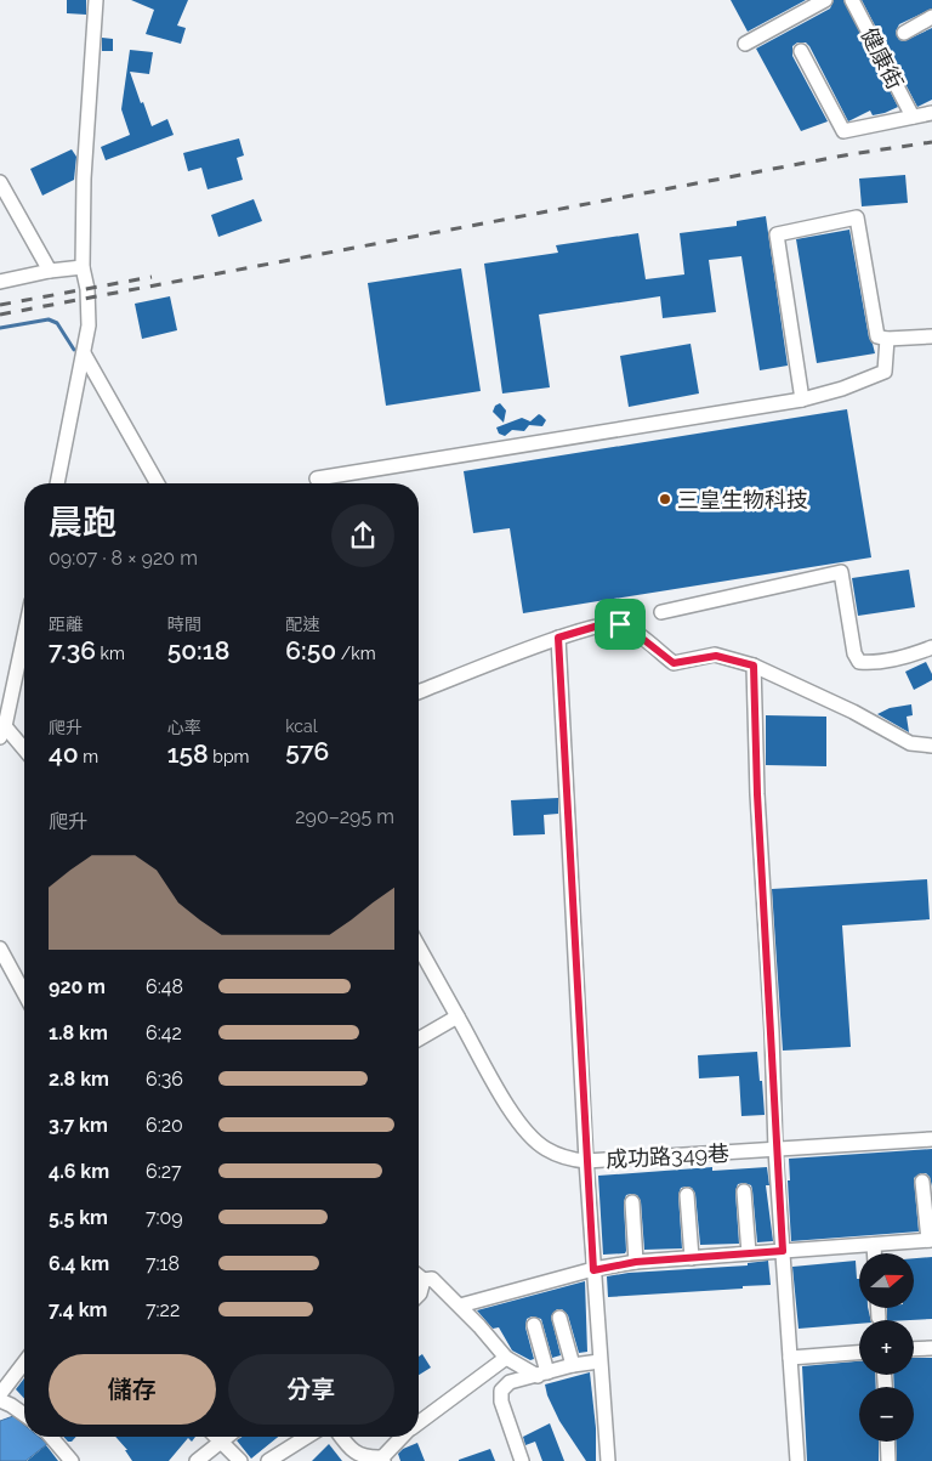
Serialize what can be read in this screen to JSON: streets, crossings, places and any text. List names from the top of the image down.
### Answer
{
  "streets": {
    "street": ["健康街", "成功路349巷"]
  },
  "places": ["三皇生物科技"],
  "north": "right",
  "page": {
    "heading": ["晨跑", "09:07 · 8 × 920 m"],
    "stats": [
      ["距離", "7.36 km"],
      ["時間", "50:18"],
      ["配速", "6:50 /km"],
      ["爬升", "40 m"],
      ["心率", "158 bpm"],
      ["kcal", "576"]
    ],
    "chart": ["爬升", "290–295 m"],
    "list": [
      {
        "name": "920 m",
        "note": "6:48"
      },
      {
        "name": "1.8 km",
        "note": "6:42"
      },
      {
        "name": "2.8 km",
        "note": "6:36"
      },
      {
        "name": "3.7 km",
        "note": "6:20"
      },
      {
        "name": "4.6 km",
        "note": "6:27"
      },
      {
        "name": "5.5 km",
        "note": "7:09"
      },
      {
        "name": "6.4 km",
        "note": "7:18"
      },
      {
        "name": "7.4 km",
        "note": "7:22"
      }
    ],
    "map_buttons": ["+", "−"],
    "buttons": ["儲存", "分享"]
  }
}
